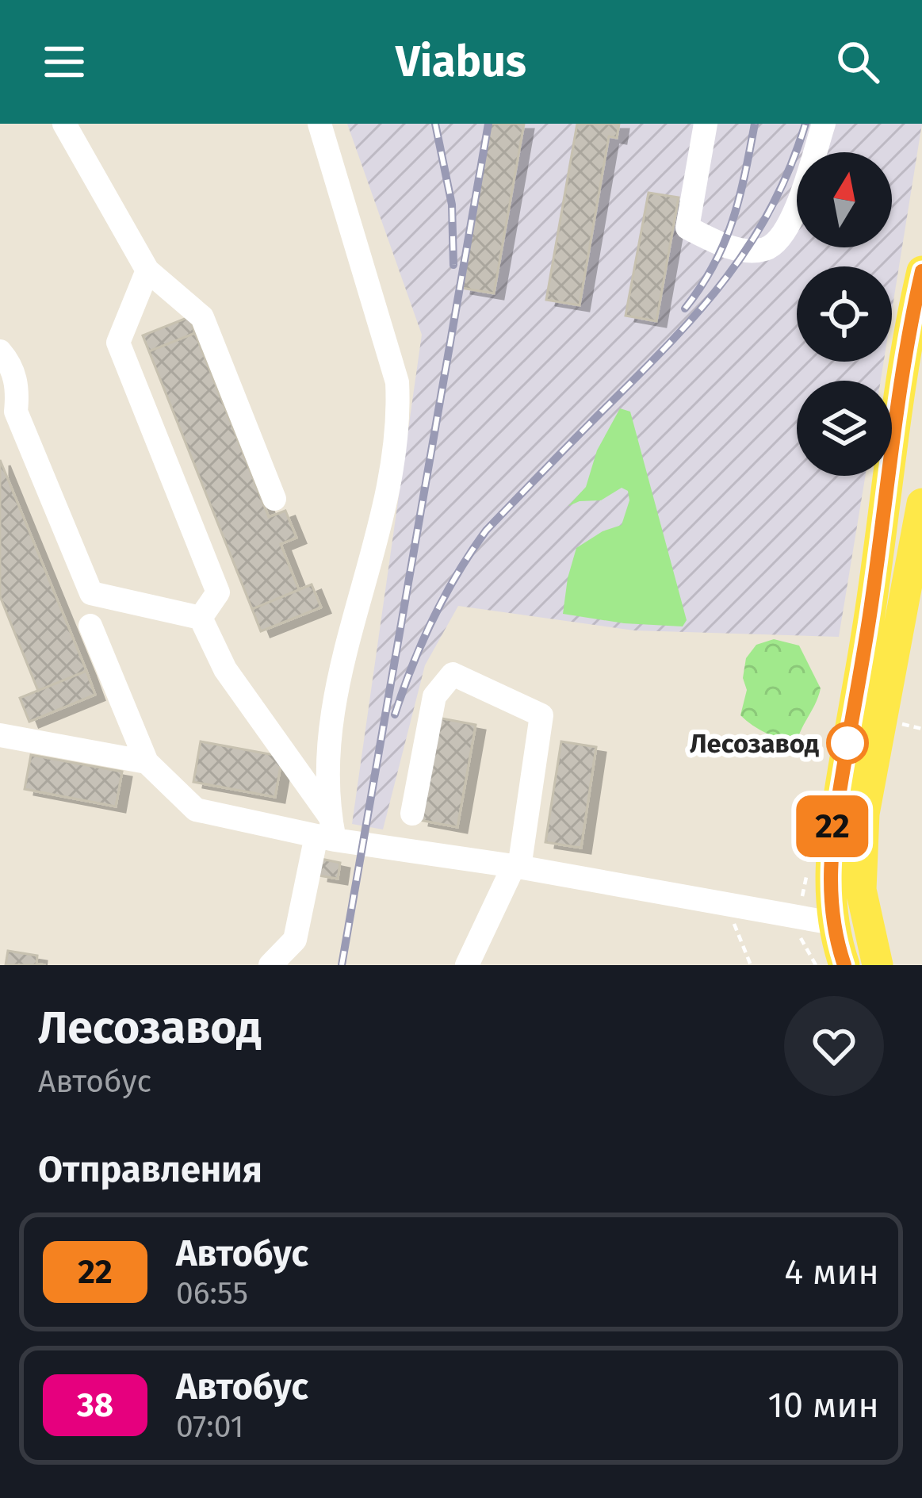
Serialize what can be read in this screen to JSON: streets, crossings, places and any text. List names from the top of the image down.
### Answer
{
  "places": ["Лесозавод"],
  "lines": ["bus line 22"],
  "north": "top",
  "page": {
    "header": "Viabus",
    "on_map": "22",
    "heading": [
      ["Лесозавод", "Автобус"],
      "Отправления"
    ],
    "list": [
      {
        "mark": "22",
        "name": "Автобус",
        "note": "06:55",
        "value": "4 мин"
      },
      {
        "mark": "38",
        "name": "Автобус",
        "note": "07:01",
        "value": "10 мин"
      }
    ]
  }
}
